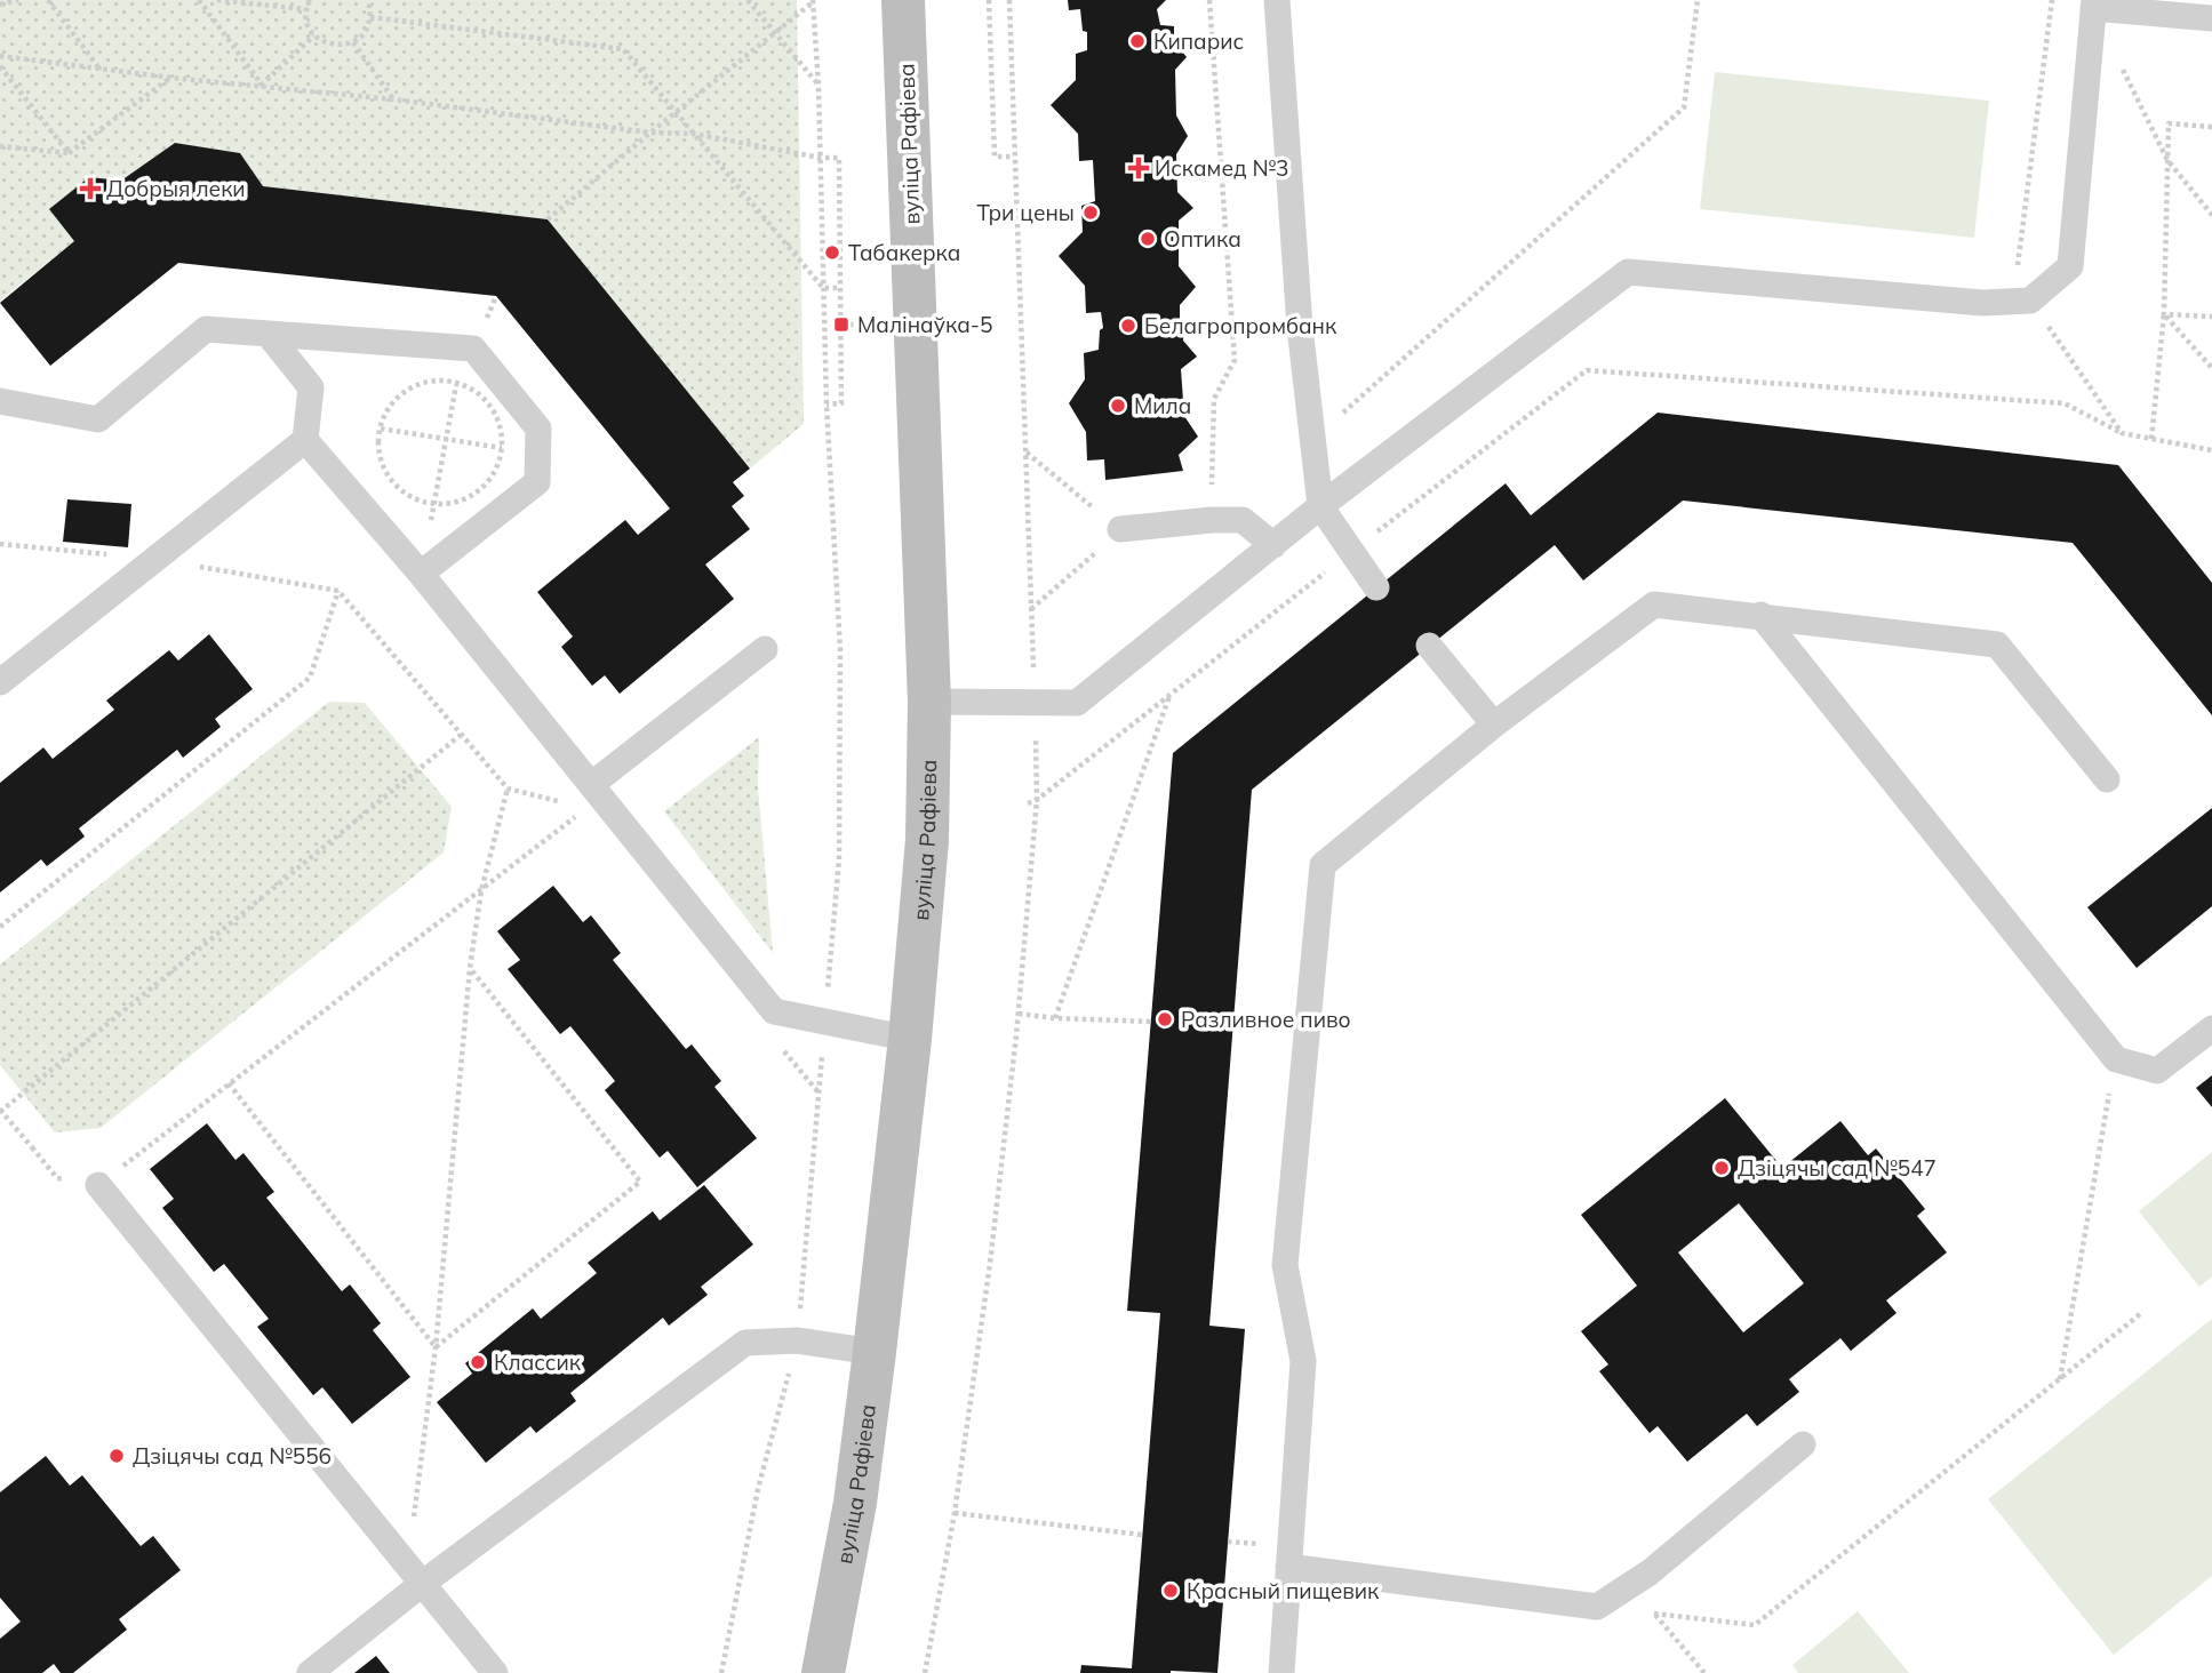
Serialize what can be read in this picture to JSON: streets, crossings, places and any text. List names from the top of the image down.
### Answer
{
  "streets": {
    "main road": ["вуліца Рафіева"]
  },
  "places": {
    "other": [
      "Кипарис",
      "Три цены",
      "Оптика",
      "Табакерка",
      "Белагропромбанк",
      "Мила",
      "Разливное пиво",
      "Дзіцячы сад №547",
      "Классик",
      "Дзіцячы сад №556",
      "Красный пищевик"
    ],
    "health": ["Искамед №3", "Добрыя леки"],
    "transit": ["Малінаўка-5"]
  }
}
